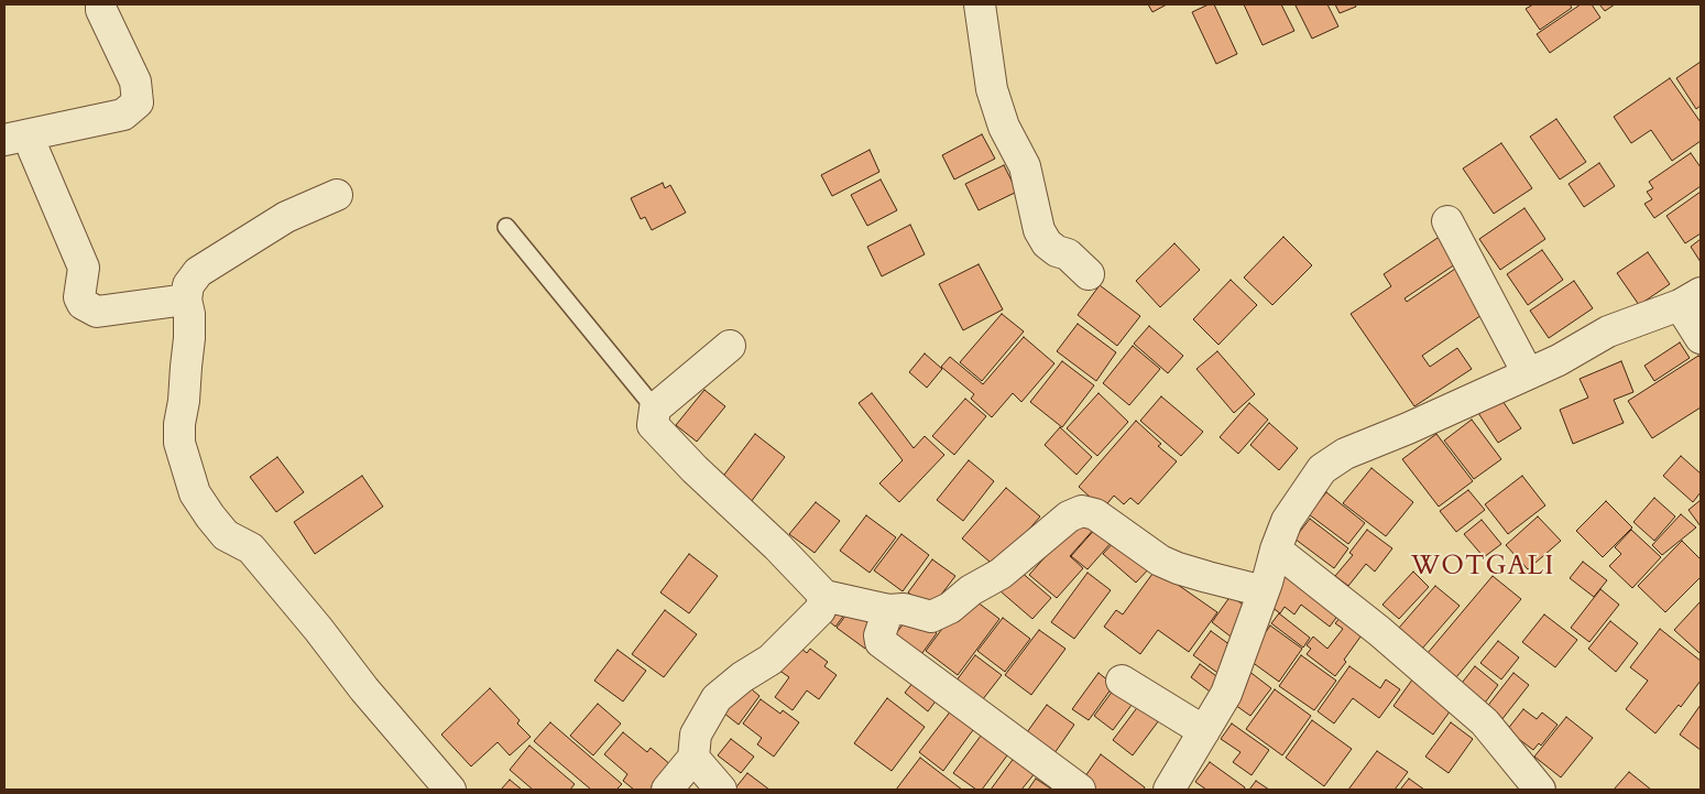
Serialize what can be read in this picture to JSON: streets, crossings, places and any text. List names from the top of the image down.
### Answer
{
  "districts": ["WOTGALI"]
}
